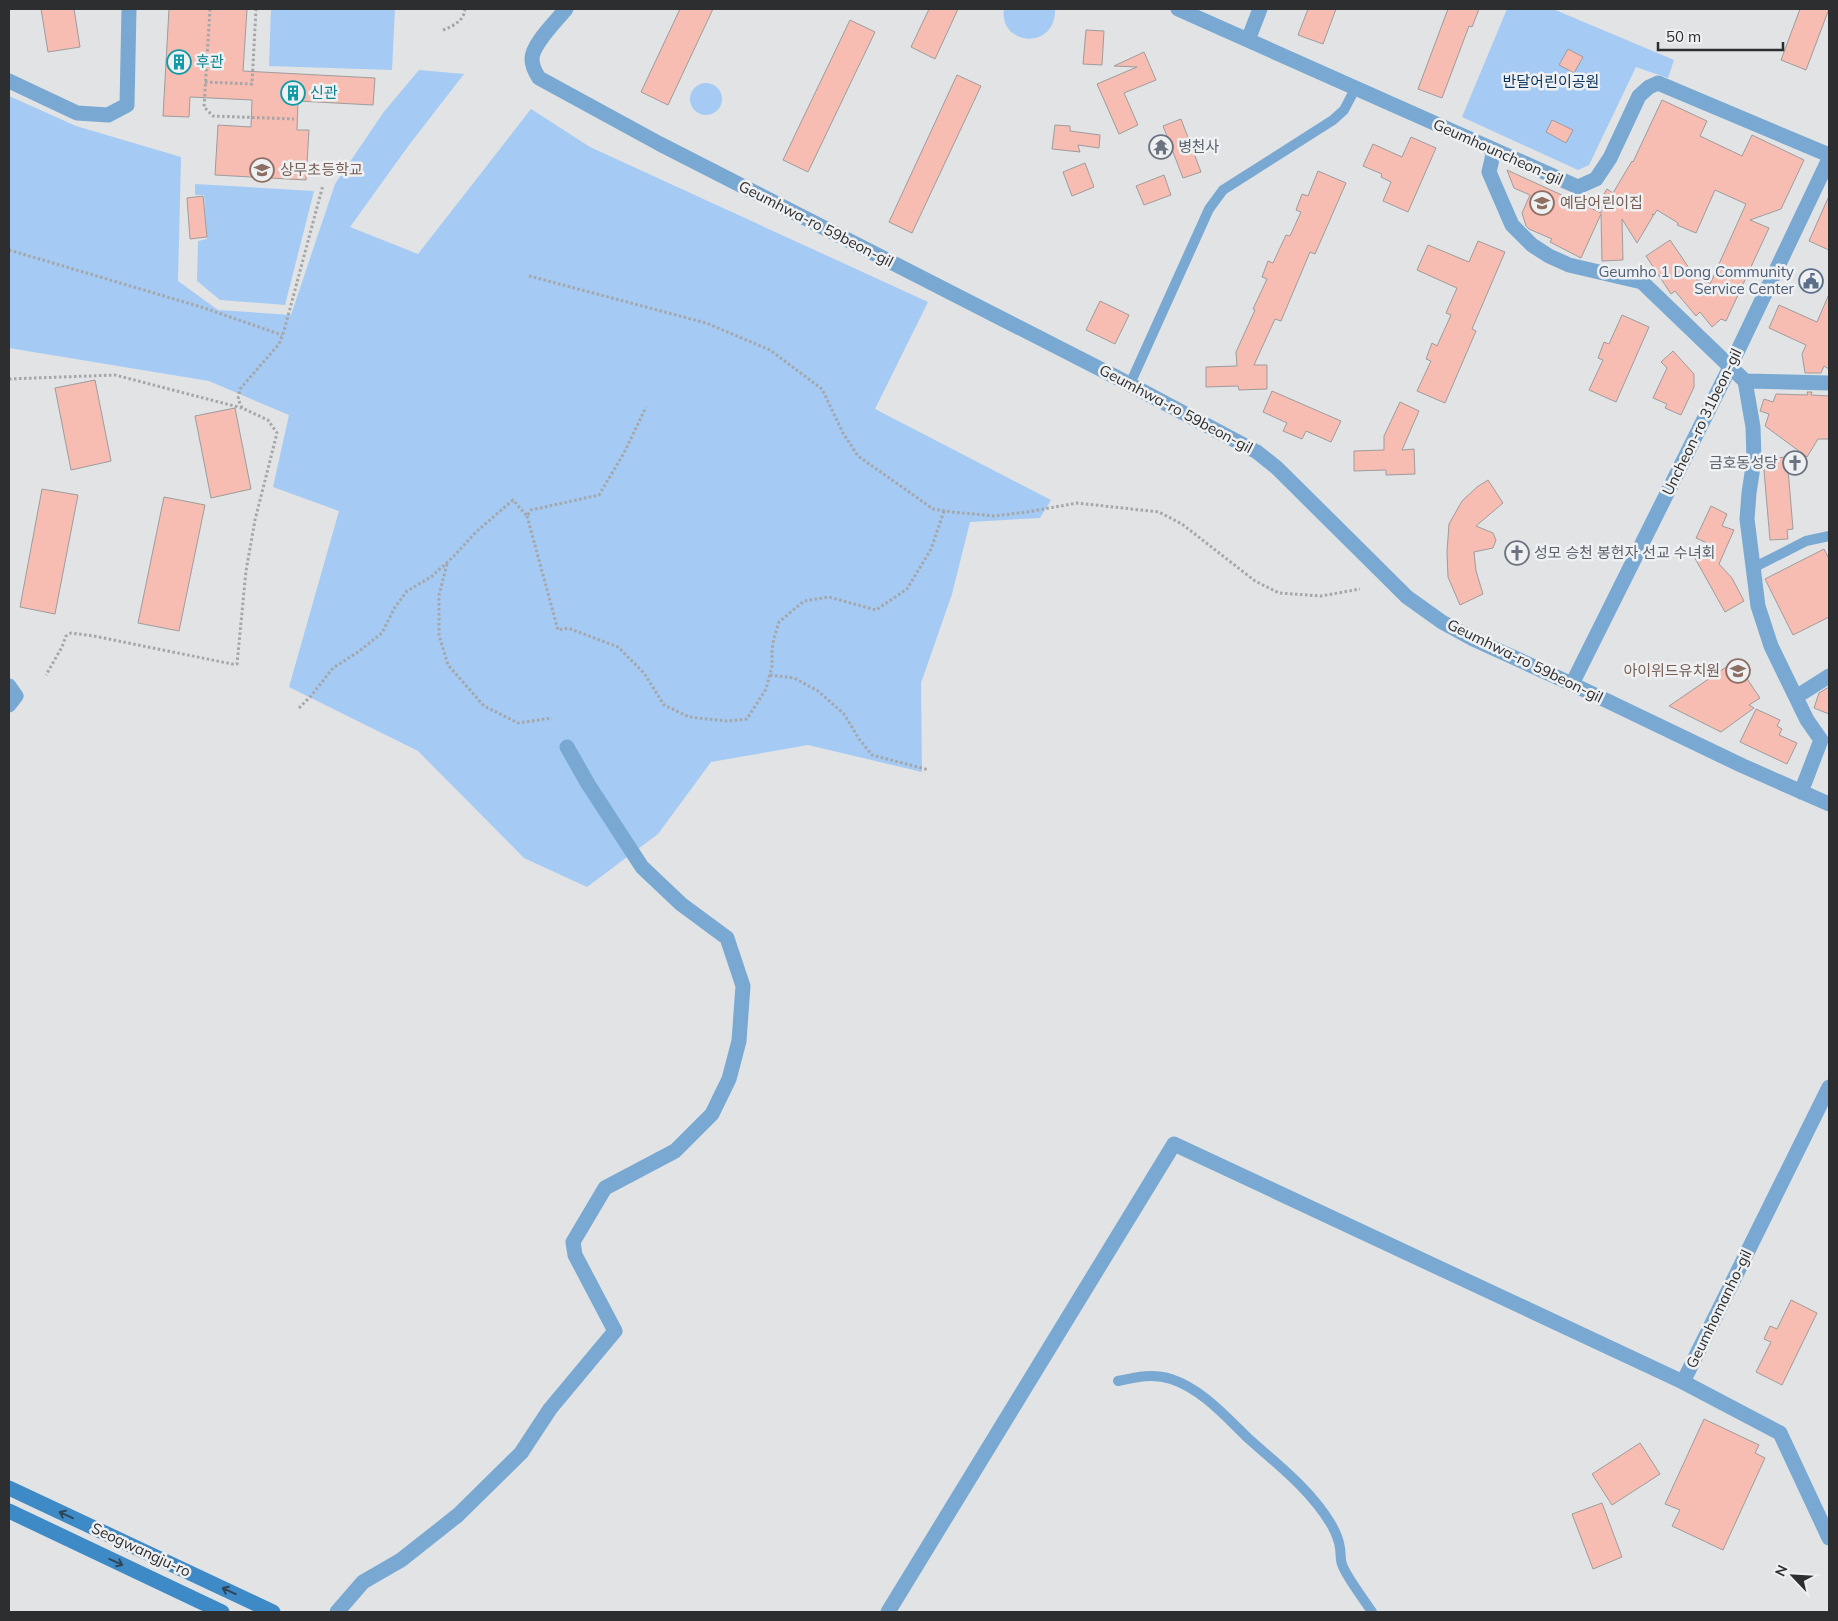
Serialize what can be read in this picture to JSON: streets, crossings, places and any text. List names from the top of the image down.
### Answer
{
  "streets": {
    "street": [
      "Geumhouncheon-gil",
      "Geumhwa-ro 59beon-gil",
      "Uncheon-ro 31beon-gil",
      "Geumhomanho-gil",
      "Seogwangju-ro"
    ]
  },
  "crossings": [
    ["Geumhouncheon-gil", "Uncheon-ro 31beon-gil"],
    ["Geumhwa-ro 59beon-gil", "Uncheon-ro 31beon-gil"]
  ],
  "parks": ["반달어린이공원"],
  "places": {
    "building": ["후관", "신관"],
    "temple": ["병천사"],
    "school or university": ["상무초등학교", "예담어린이집", "아이위드유치원"],
    "public building": ["Geumho 1 Dong Community Service Center"],
    "church": ["금호동성당", "성모 승천 봉헌자 선교 수녀회"]
  },
  "scale_bar": "50 m",
  "north": "top left"
}
